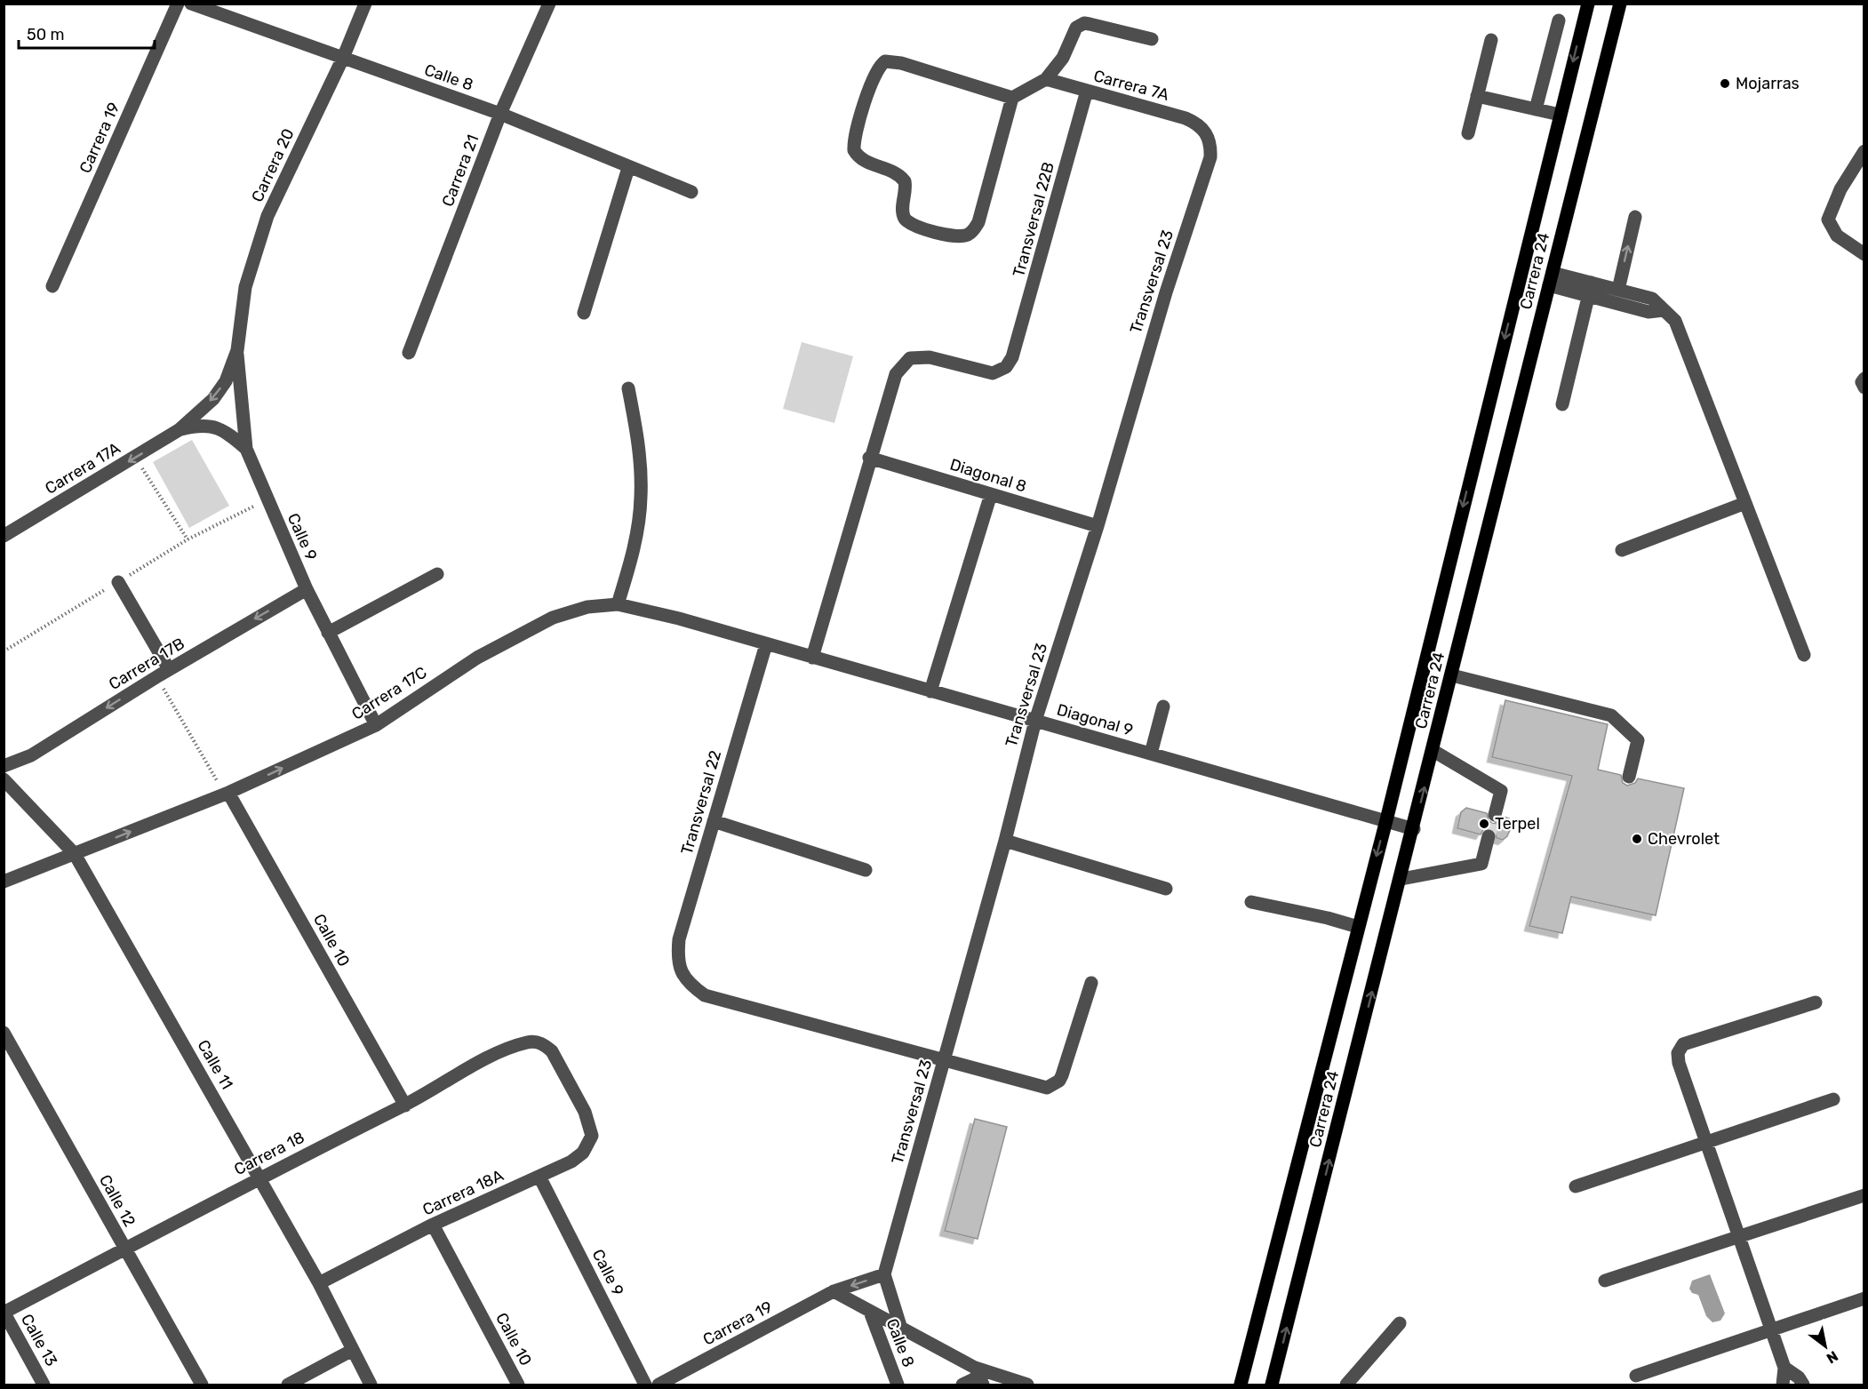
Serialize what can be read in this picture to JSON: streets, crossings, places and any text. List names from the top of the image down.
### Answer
{
  "streets": {
    "main road": ["Carrera 24"],
    "street": [
      "Calle 8",
      "Carrera 7A",
      "Carrera 19",
      "Carrera 20",
      "Carrera 21",
      "Transversal 22B",
      "Transversal 23",
      "Carrera 17A",
      "Diagonal 8",
      "Calle 9",
      "Carrera 17B",
      "Carrera 17C",
      "Diagonal 9",
      "Transversal 22",
      "Calle 10",
      "Calle 11",
      "Carrera 18",
      "Carrera 18A",
      "Calle 12",
      "Calle 13"
    ]
  },
  "crossings": [
    ["Calle 8", "Carrera 20"],
    ["Calle 8", "Carrera 21"],
    ["Carrera 7A", "Transversal 22B"],
    ["Carrera 7A", "Transversal 23"],
    ["Carrera 20", "Carrera 17A"],
    ["Carrera 20", "Calle 9"],
    ["Transversal 22B", "Diagonal 8"],
    ["Carrera 24", "Diagonal 9"],
    ["Transversal 23", "Diagonal 8"],
    ["Transversal 23", "Diagonal 9"],
    ["Transversal 23", "Transversal 22"],
    ["Carrera 17A", "Calle 9"],
    ["Calle 9", "Carrera 17B"],
    ["Calle 9", "Carrera 17C"],
    ["Calle 9", "Carrera 18A"],
    ["Carrera 17C", "Diagonal 9"],
    ["Carrera 17C", "Transversal 22"],
    ["Carrera 17C", "Calle 10"],
    ["Carrera 17C", "Calle 11"],
    ["Diagonal 9", "Transversal 22"],
    ["Calle 10", "Carrera 18"],
    ["Calle 10", "Carrera 18A"],
    ["Calle 11", "Carrera 18"],
    ["Calle 11", "Carrera 18A"],
    ["Carrera 18", "Carrera 18A"],
    ["Carrera 18", "Calle 12"],
    ["Carrera 18", "Calle 13"]
  ],
  "one_way": ["Carrera 17A", "Carrera 17B", "Carrera 17C"],
  "places": ["Mojarras", "Terpel", "Chevrolet"],
  "scale_bar": "50 m",
  "north": "bottom right"
}
